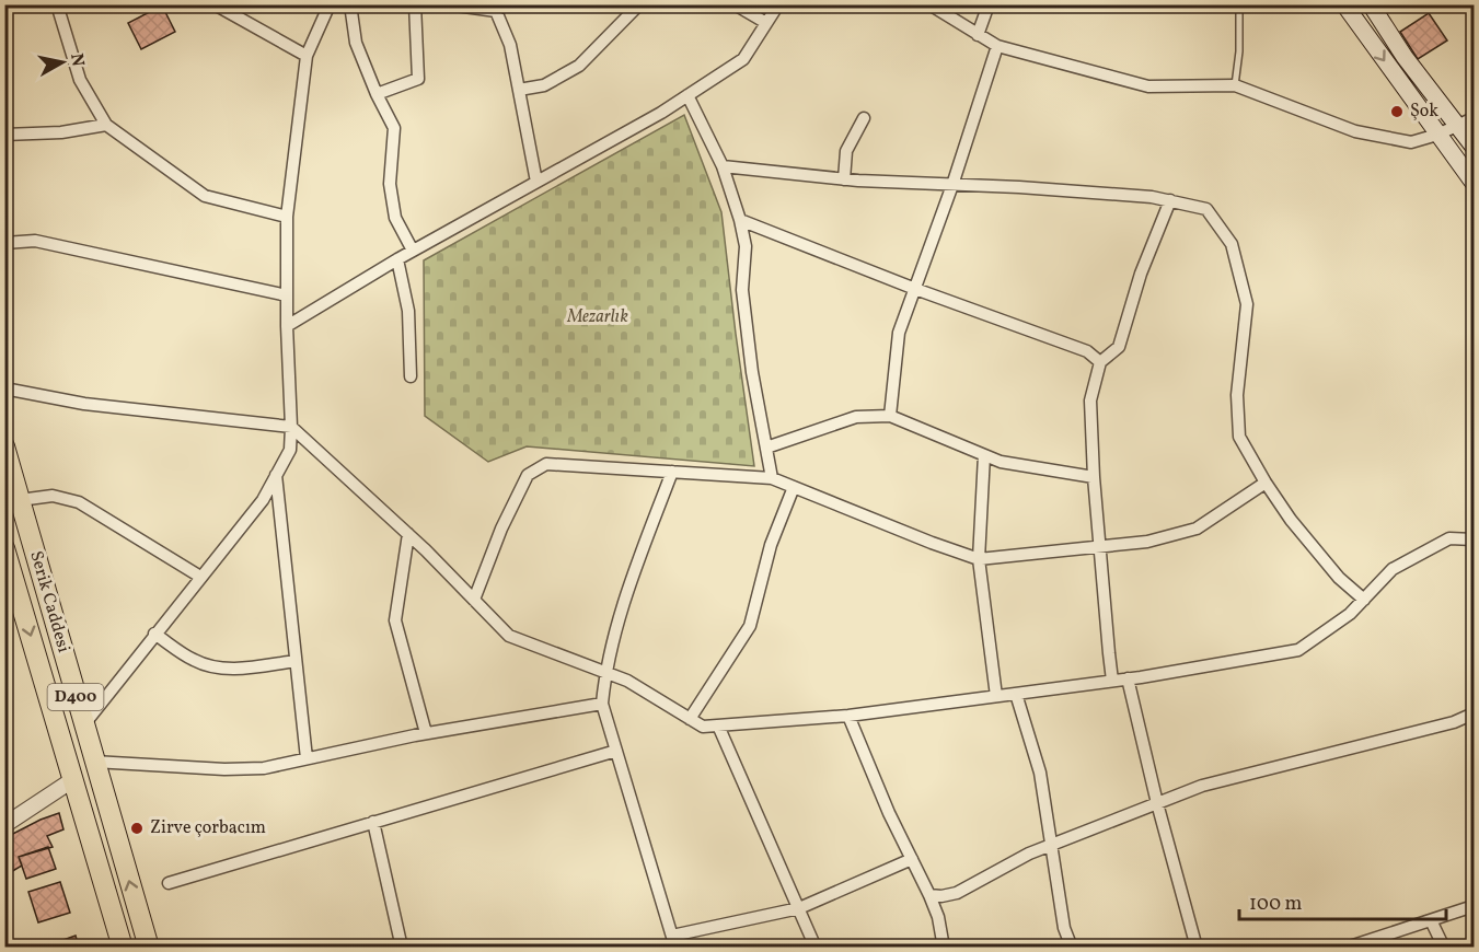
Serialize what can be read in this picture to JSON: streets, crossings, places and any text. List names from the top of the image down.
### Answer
{
  "streets": {
    "highway": ["Serik Caddesi", "D400"]
  },
  "parks": ["Mezarlık"],
  "places": ["Şok", "Zirve çorbacım"],
  "scale_bar": "100 m",
  "north": "right"
}
